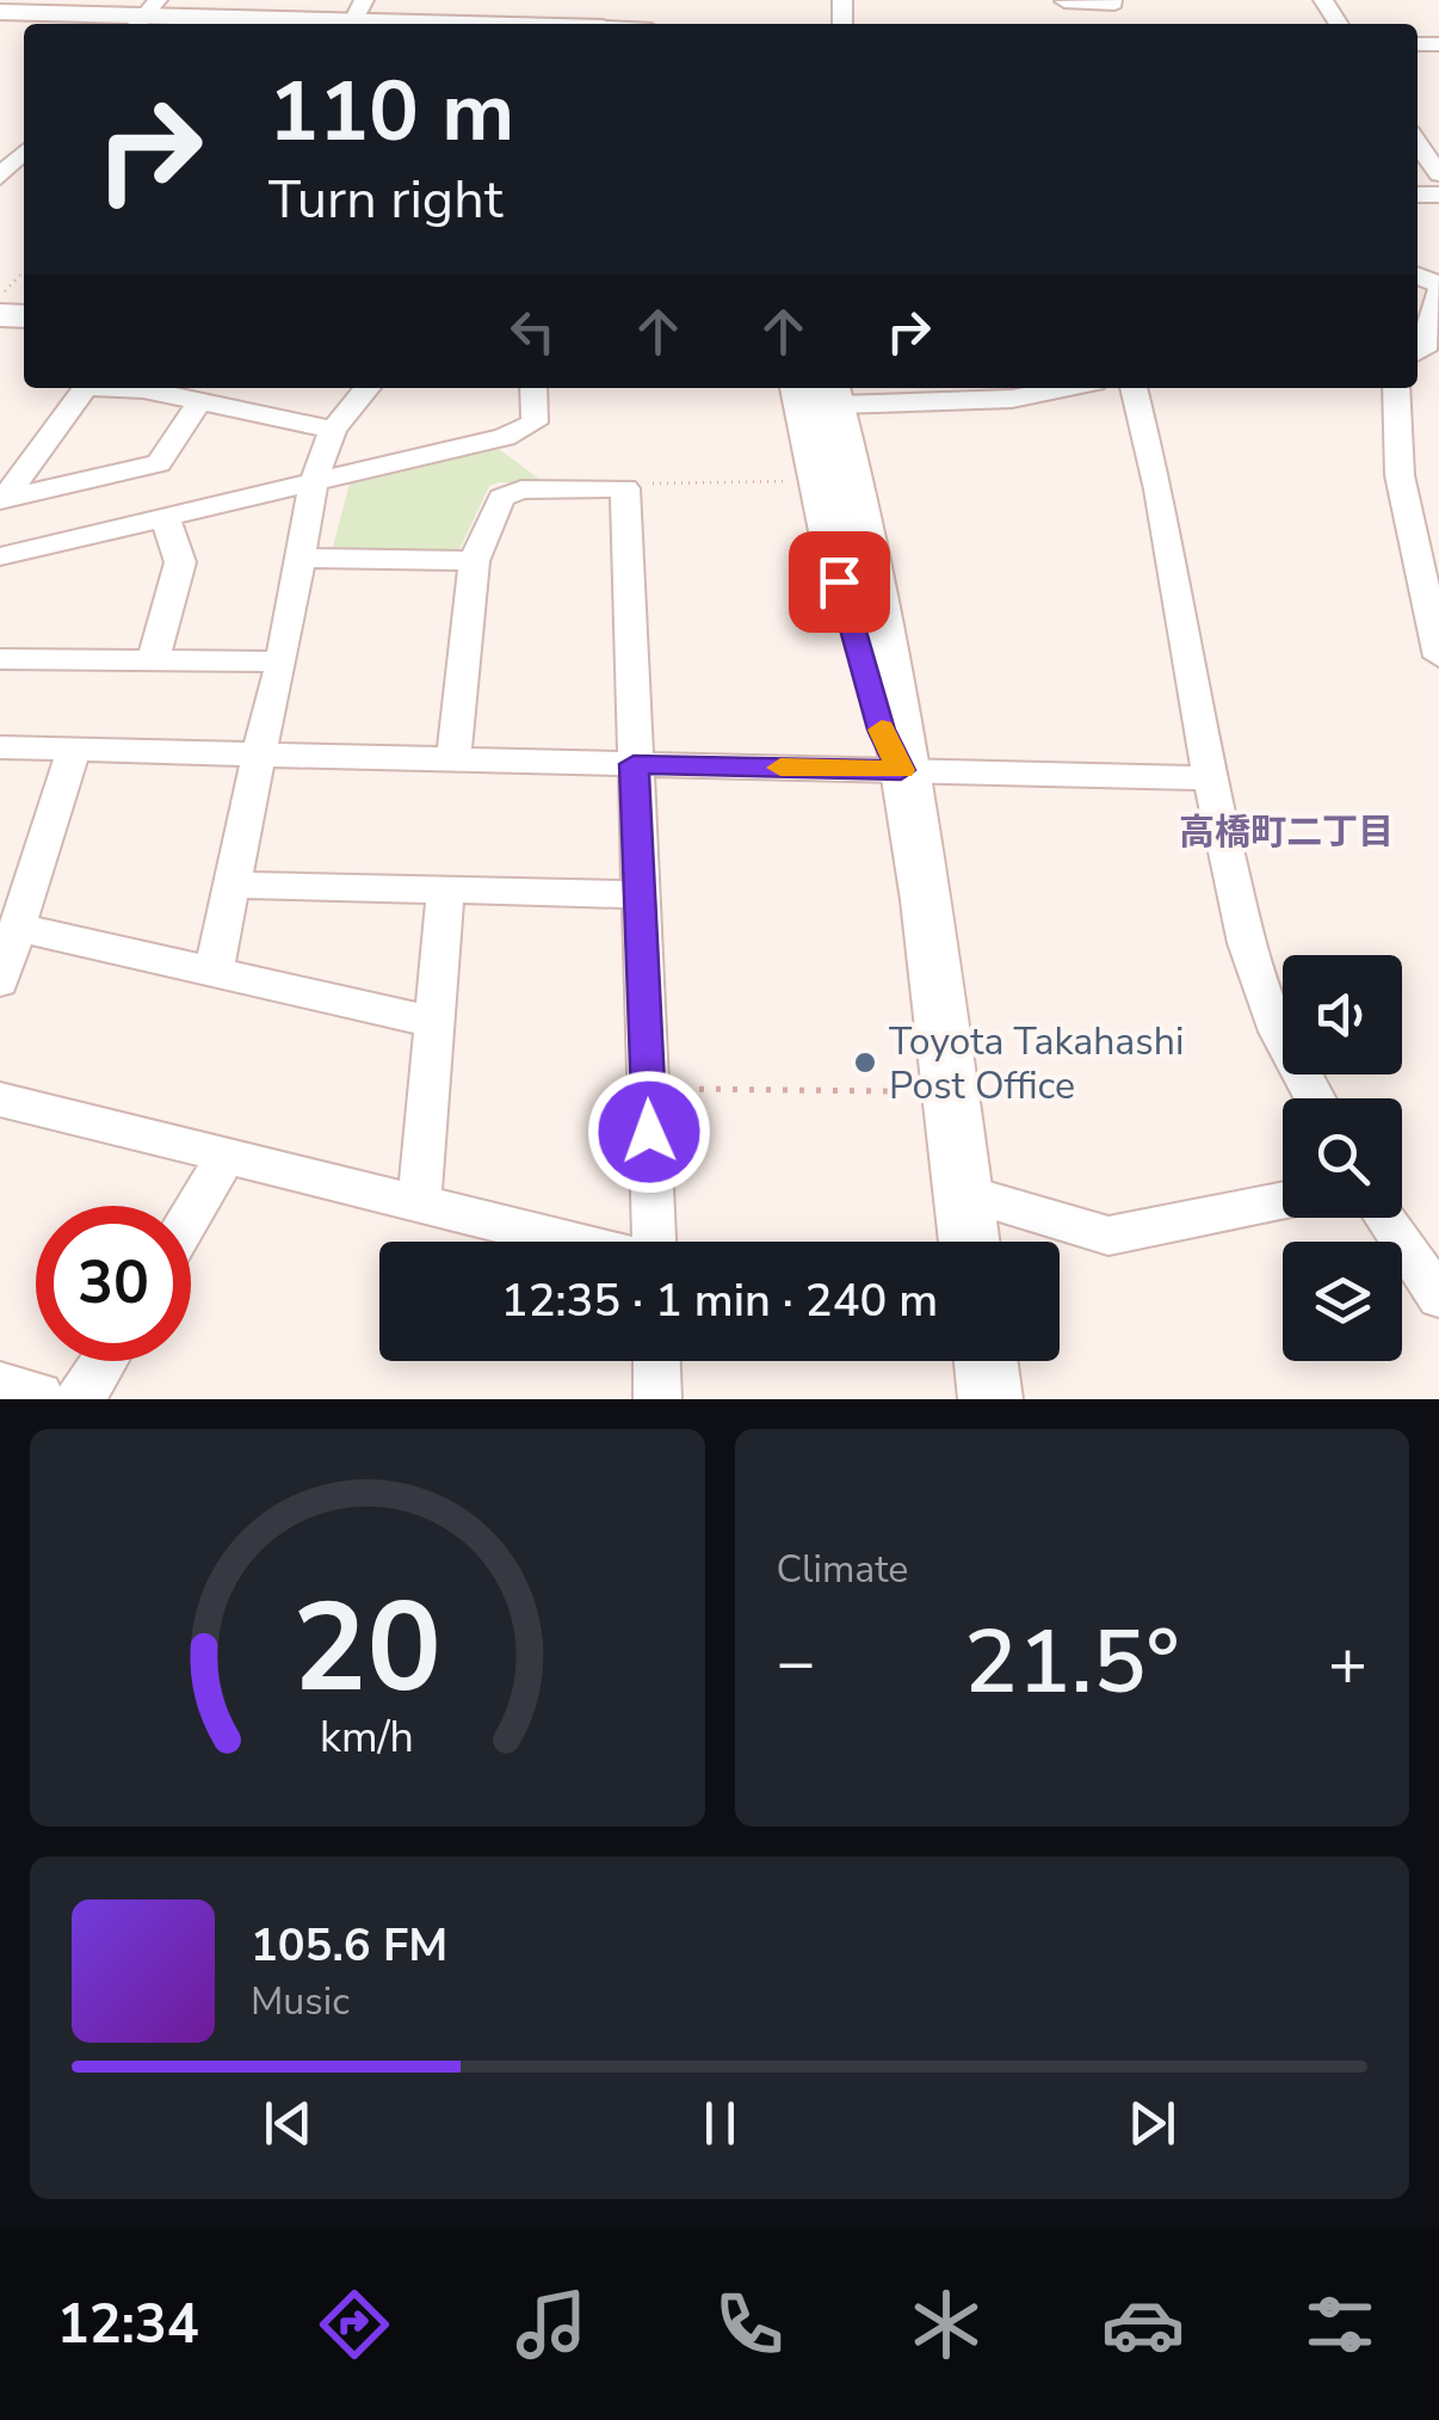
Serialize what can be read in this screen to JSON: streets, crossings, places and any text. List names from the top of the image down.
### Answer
{
  "districts": ["高橋町二丁目"],
  "places": ["Toyota Takahashi Post Office"],
  "page": {
    "turn": ["110 m", "Turn right"],
    "limit": "30",
    "trip": "12:35 · 1 min · 240 m",
    "tile": "Climate",
    "heat": ["−", "21.5°", "+"],
    "song": ["105.6 FM", "Music"],
    "tabs": "12:34",
    "gauge": ["20", "km/h"]
  }
}
